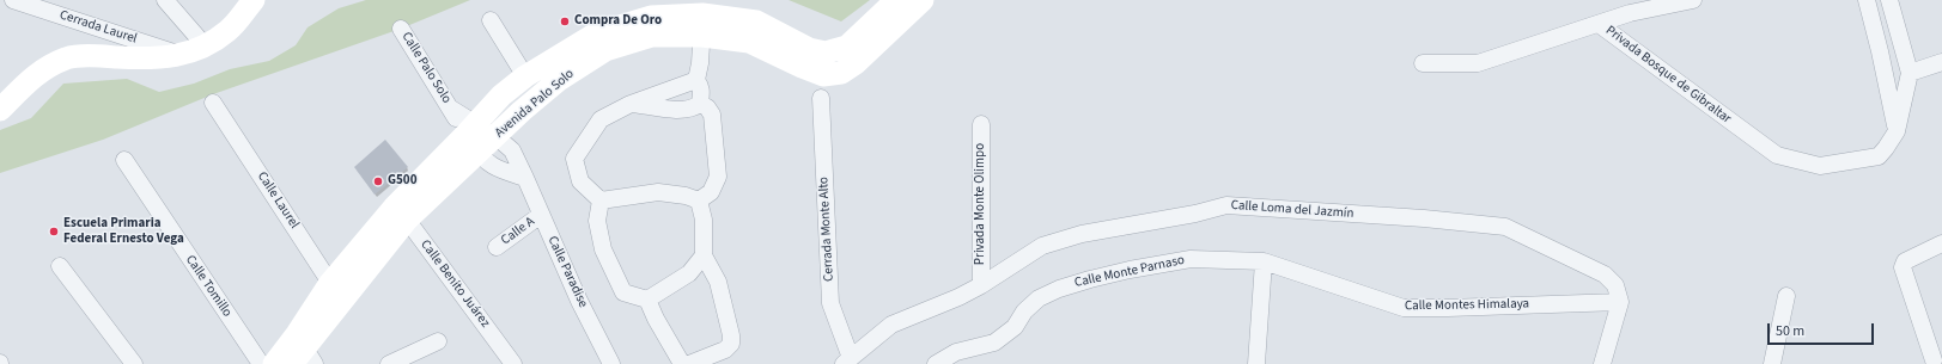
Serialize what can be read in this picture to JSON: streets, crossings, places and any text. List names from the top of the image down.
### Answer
{
  "streets": {
    "main road": ["Avenida Palo Solo"],
    "street": [
      "Cerrada Laurel",
      "Calle Palo Solo",
      "Privada Bosque de Gibraltar",
      "Calle Laurel",
      "Privada Monte Olimpo",
      "Calle Loma del Jazmín",
      "Cerrada Monte Alto",
      "Calle A",
      "Calle Paradise",
      "Calle Monte Parnaso",
      "Calle Benito Juárez",
      "Calle Tomillo",
      "Calle Montes Himalaya"
    ]
  },
  "crossings": [
    ["Calle Palo Solo", "Avenida Palo Solo"],
    ["Avenida Palo Solo", "Calle Laurel"],
    ["Avenida Palo Solo", "Calle Paradise"],
    ["Avenida Palo Solo", "Calle Benito Juárez"],
    ["Privada Monte Olimpo", "Calle Loma del Jazmín"],
    ["Calle Loma del Jazmín", "Cerrada Monte Alto"],
    ["Calle Loma del Jazmín", "Calle Montes Himalaya"],
    ["Calle A", "Calle Paradise"],
    ["Calle Monte Parnaso", "Calle Montes Himalaya"]
  ],
  "places": ["Compra De Oro", "G500", "Escuela Primaria Federal Ernesto Vega"],
  "scale_bar": "50 m"
}
